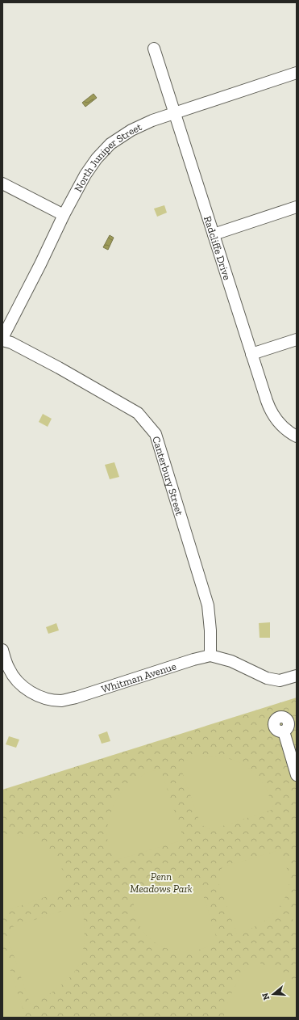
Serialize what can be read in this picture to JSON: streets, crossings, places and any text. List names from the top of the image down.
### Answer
{
  "streets": {
    "street": [
      "North Juniper Street",
      "Radcliffe Drive",
      "Canterbury Street",
      "Whitman Avenue"
    ]
  },
  "crossings": [
    ["North Juniper Street", "Radcliffe Drive"],
    ["Canterbury Street", "Whitman Avenue"]
  ],
  "parks": ["Penn Meadows Park"],
  "north": "left"
}
